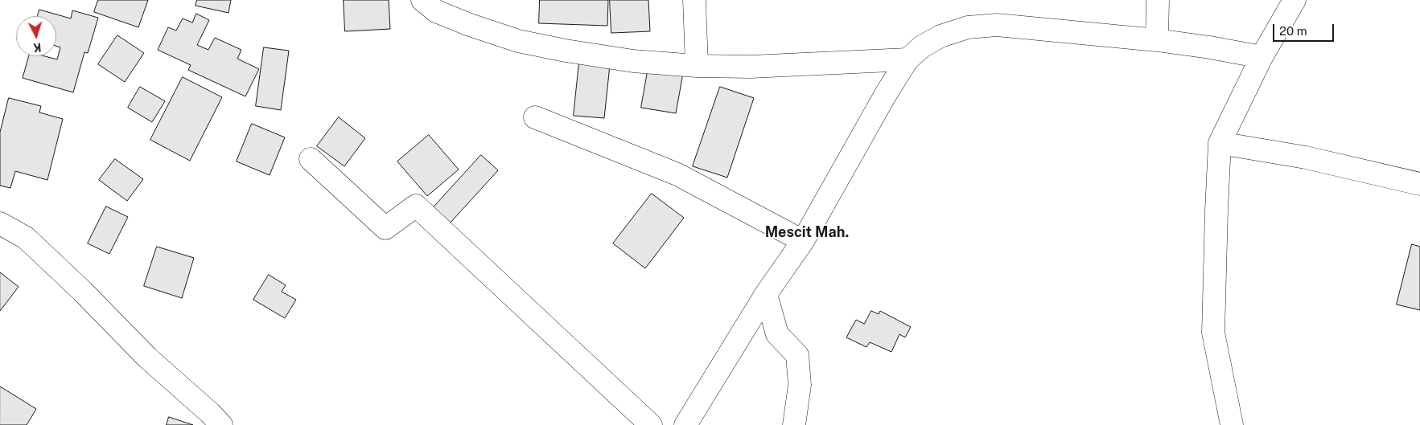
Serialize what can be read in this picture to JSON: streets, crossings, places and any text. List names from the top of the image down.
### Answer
{
  "districts": ["Mescit Mah."],
  "scale_bar": "20 m",
  "north": "bottom"
}
